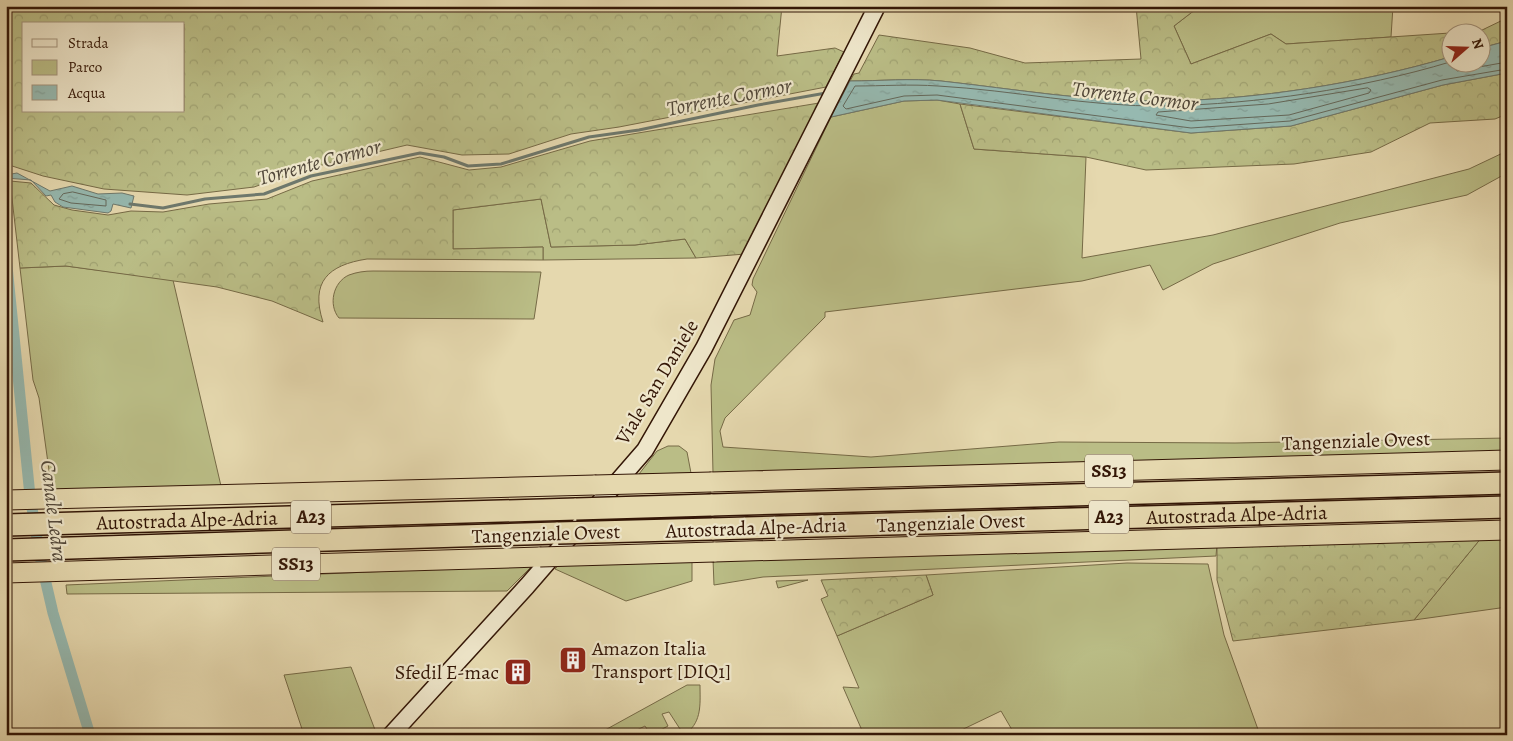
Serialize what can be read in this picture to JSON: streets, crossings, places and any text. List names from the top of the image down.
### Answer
{
  "streets": {
    "highway": [
      "Tangenziale Ovest",
      "SS13",
      "Autostrada Alpe-Adria",
      "A23"
    ],
    "main road": ["Viale San Daniele"]
  },
  "water": ["Torrente Cormor", "Canale Ledra"],
  "places": {
    "building": ["Amazon Italia Transport [DIQ1]", "Sfedil E-mac"]
  },
  "legend": ["Strada", "Parco", "Acqua"],
  "north": "right"
}
